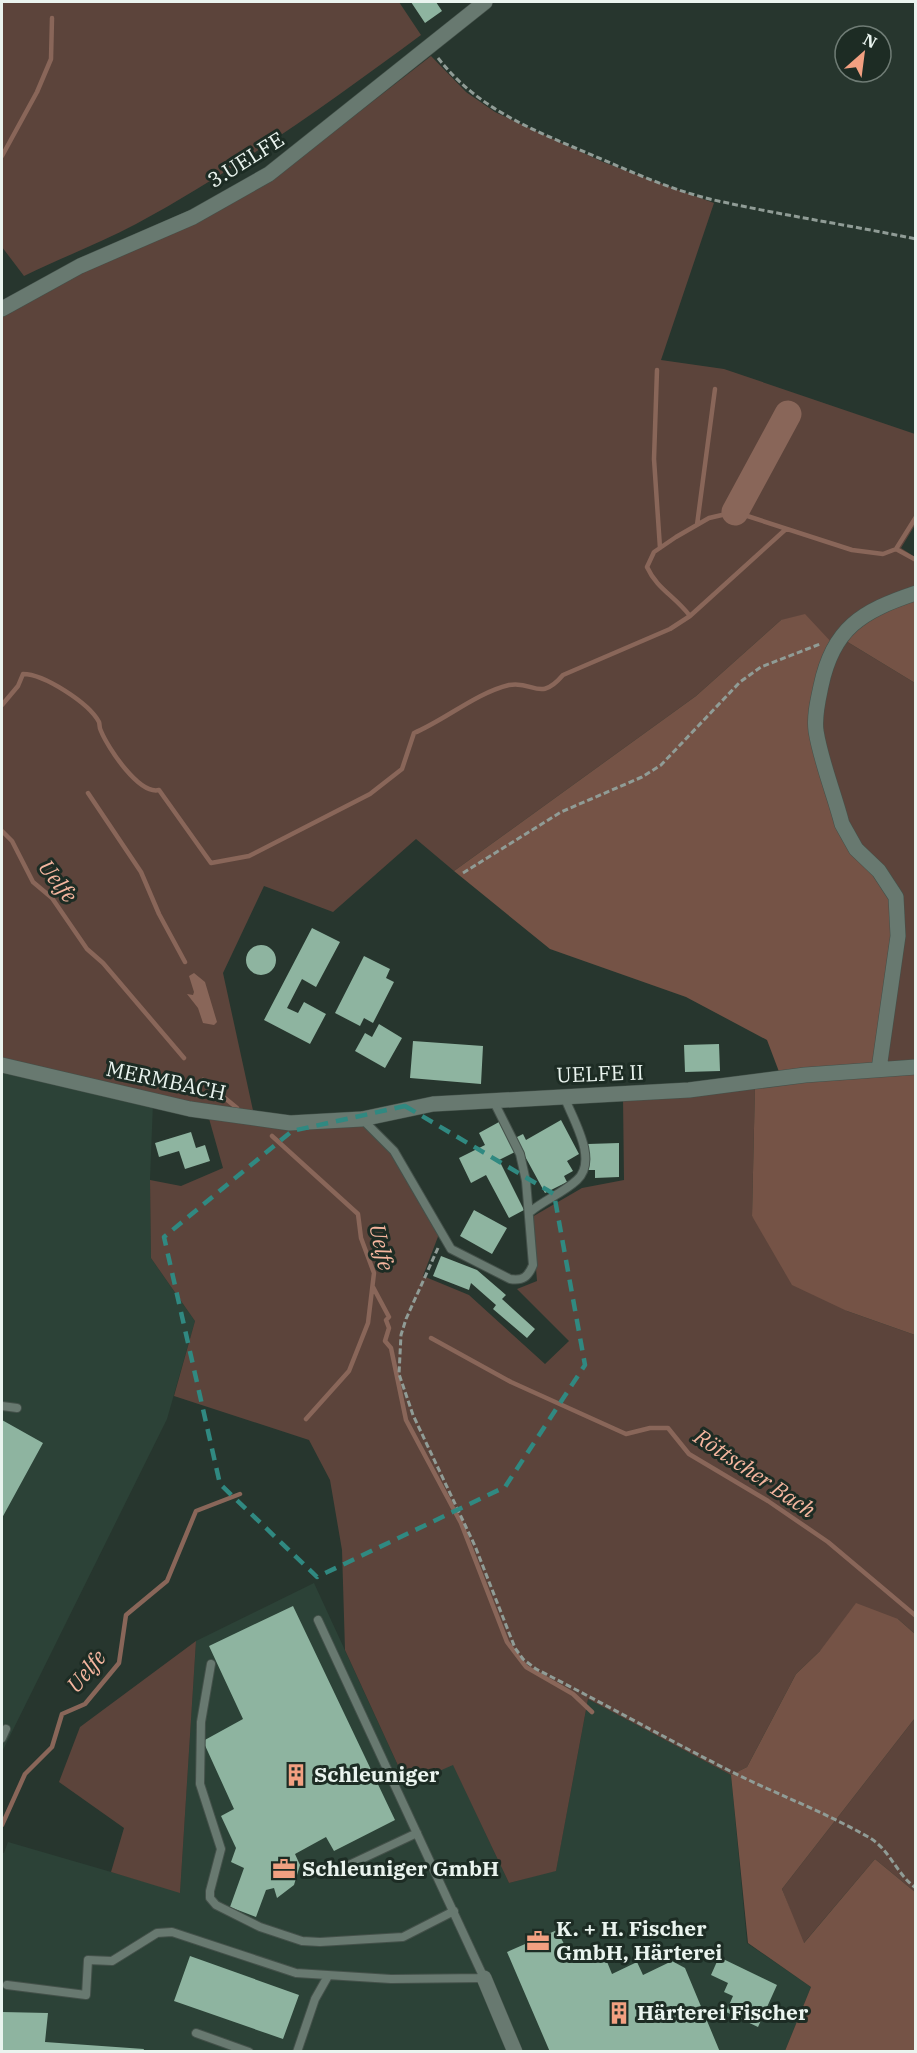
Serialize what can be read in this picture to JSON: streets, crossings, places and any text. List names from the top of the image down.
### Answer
{
  "streets": {
    "street": ["3.UELFE", "UELFE II", "MERMBACH"]
  },
  "crossings": [
    ["UELFE II", "MERMBACH"]
  ],
  "water": ["Uelfe", "Röttscher Bach"],
  "places": {
    "building": ["Schleuniger", "Härterei Fischer"],
    "office": ["Schleuniger GmbH", "K. + H. Fischer GmbH, Härterei"]
  },
  "north": "top right"
}
